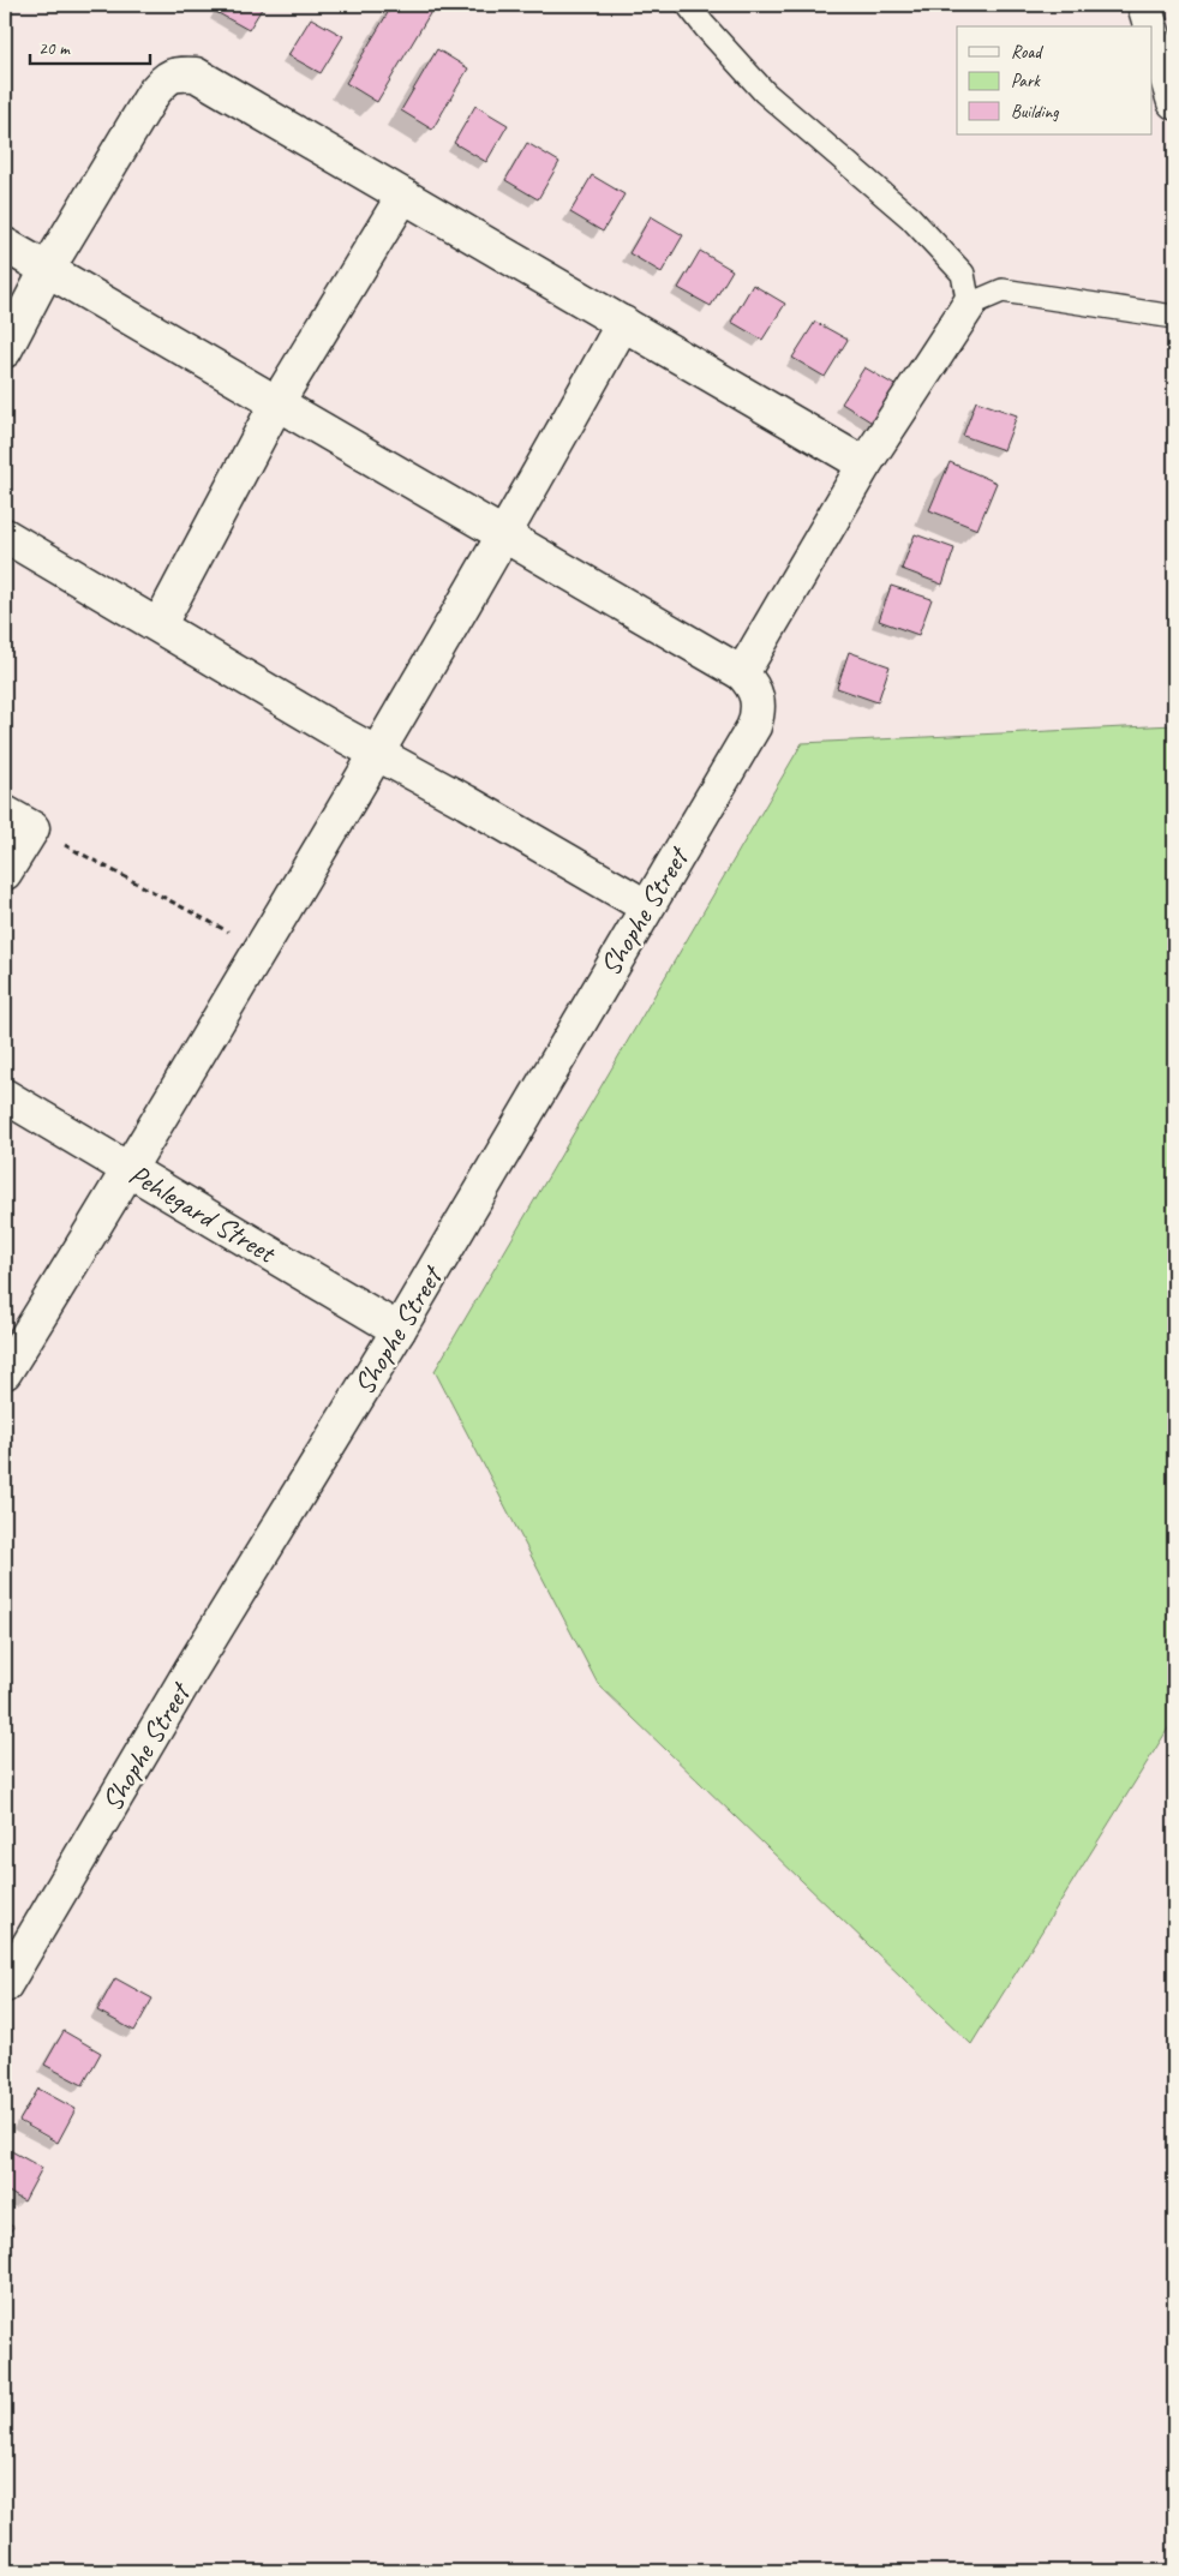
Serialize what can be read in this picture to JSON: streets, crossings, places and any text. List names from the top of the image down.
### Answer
{
  "streets": {
    "street": ["Shophe Street", "Pehlegard Street"]
  },
  "crossings": [
    ["Shophe Street", "Pehlegard Street"]
  ],
  "legend": ["Road", "Park", "Building"],
  "scale_bar": "20 m"
}
